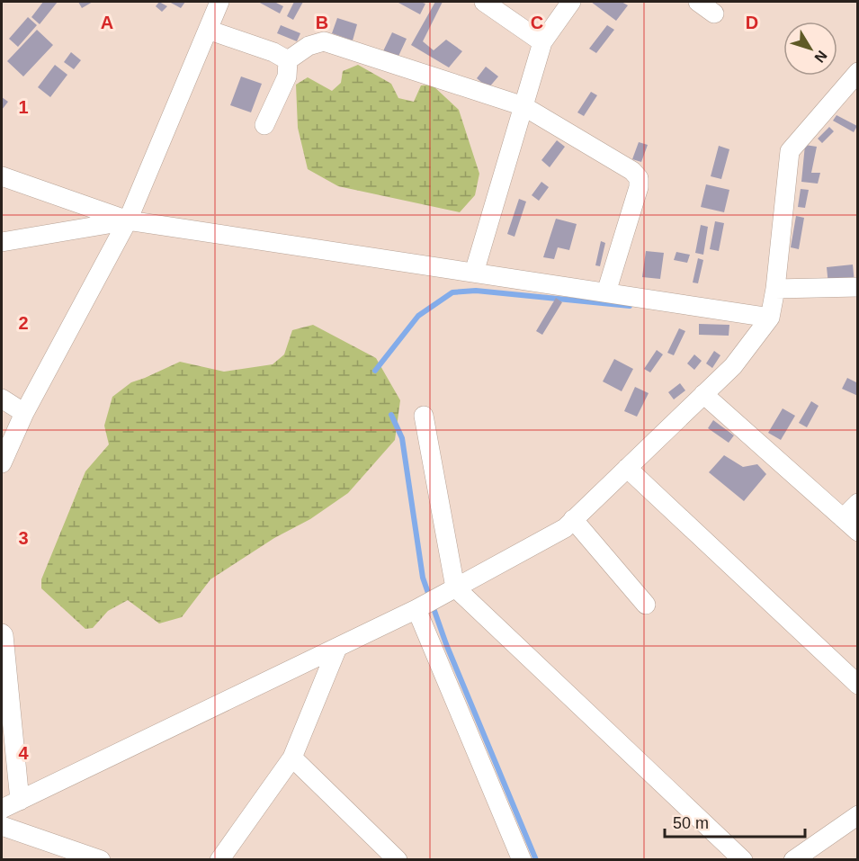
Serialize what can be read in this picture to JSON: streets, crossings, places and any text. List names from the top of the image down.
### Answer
{
  "scale_bar": "50 m",
  "north": "bottom right",
  "grid": {
    "columns": [
      "A",
      "B",
      "C",
      "D"
    ],
    "rows": [
      "1",
      "2",
      "3",
      "4"
    ]
  }
}
